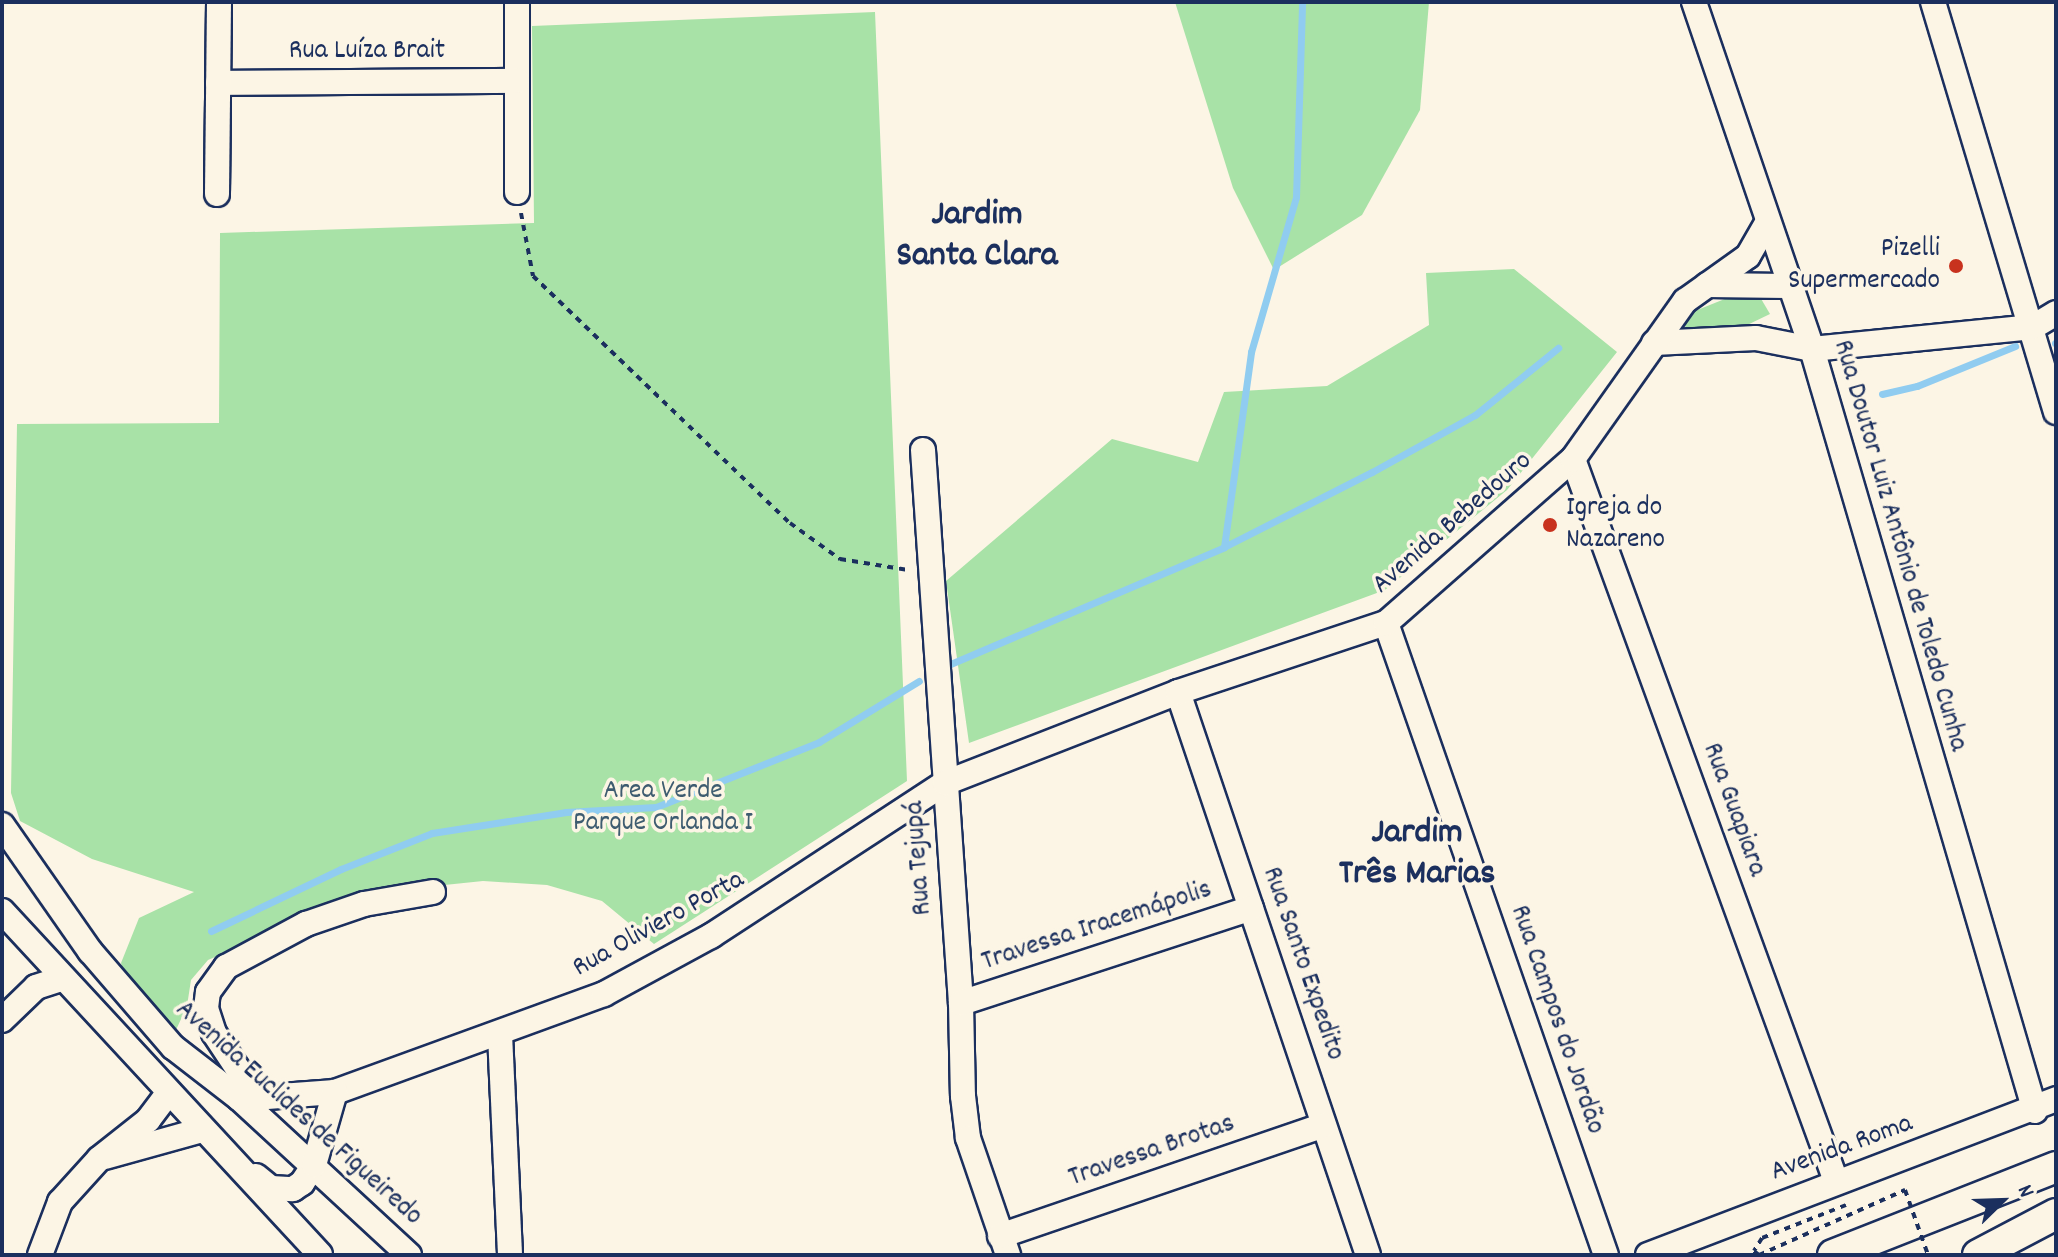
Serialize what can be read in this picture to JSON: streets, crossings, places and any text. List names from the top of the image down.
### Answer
{
  "streets": {
    "street": [
      "Rua Luíza Brait",
      "Avenida Bebedouro",
      "Rua Doutor Luiz Antônio de Toledo Cunha",
      "Rua Guapiara",
      "Rua Tejupá",
      "Rua Oliviero Porta",
      "Travessa Iracemápolis",
      "Rua Santo Expedito",
      "Rua Campos do Jordão",
      "Avenida Euclides de Figueiredo",
      "Avenida Roma",
      "Travessa Brotas"
    ]
  },
  "crossings": [
    ["Avenida Bebedouro", "Rua Doutor Luiz Antônio de Toledo Cunha"],
    ["Avenida Bebedouro", "Rua Guapiara"],
    ["Avenida Bebedouro", "Rua Tejupá"],
    ["Avenida Bebedouro", "Rua Oliviero Porta"],
    ["Avenida Bebedouro", "Rua Santo Expedito"],
    ["Avenida Bebedouro", "Rua Campos do Jordão"],
    ["Rua Doutor Luiz Antônio de Toledo Cunha", "Avenida Roma"],
    ["Rua Guapiara", "Avenida Roma"],
    ["Rua Tejupá", "Rua Oliviero Porta"],
    ["Rua Tejupá", "Travessa Iracemápolis"],
    ["Rua Tejupá", "Travessa Brotas"],
    ["Rua Oliviero Porta", "Avenida Euclides de Figueiredo"],
    ["Travessa Iracemápolis", "Rua Santo Expedito"],
    ["Rua Santo Expedito", "Travessa Brotas"]
  ],
  "districts": ["Jardim Santa Clara", "Jardim Três Marias"],
  "parks": ["Area Verde Parque Orlanda I"],
  "places": ["Pizelli Supermercado", "Igreja do Nazareno"],
  "north": "top right"
}
